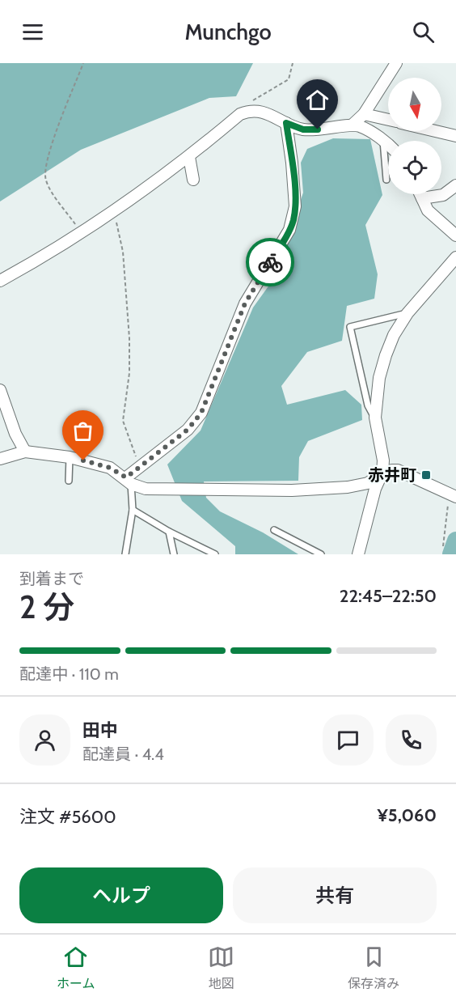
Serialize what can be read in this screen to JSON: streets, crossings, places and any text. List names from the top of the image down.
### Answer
{
  "places": {
    "transit": ["赤井町"]
  },
  "north": "bottom",
  "page": {
    "header": "Munchgo",
    "heading": ["2 分", "到着まで", "22:45–22:50"],
    "panel": [
      "田中",
      "配達員 · 4.4",
      "注文 #5600",
      "¥5,060"
    ],
    "bar": "配達中 · 110 m",
    "buttons": ["ヘルプ", "共有"],
    "tabs": ["ホーム", "地図", "保存済み"]
  }
}
